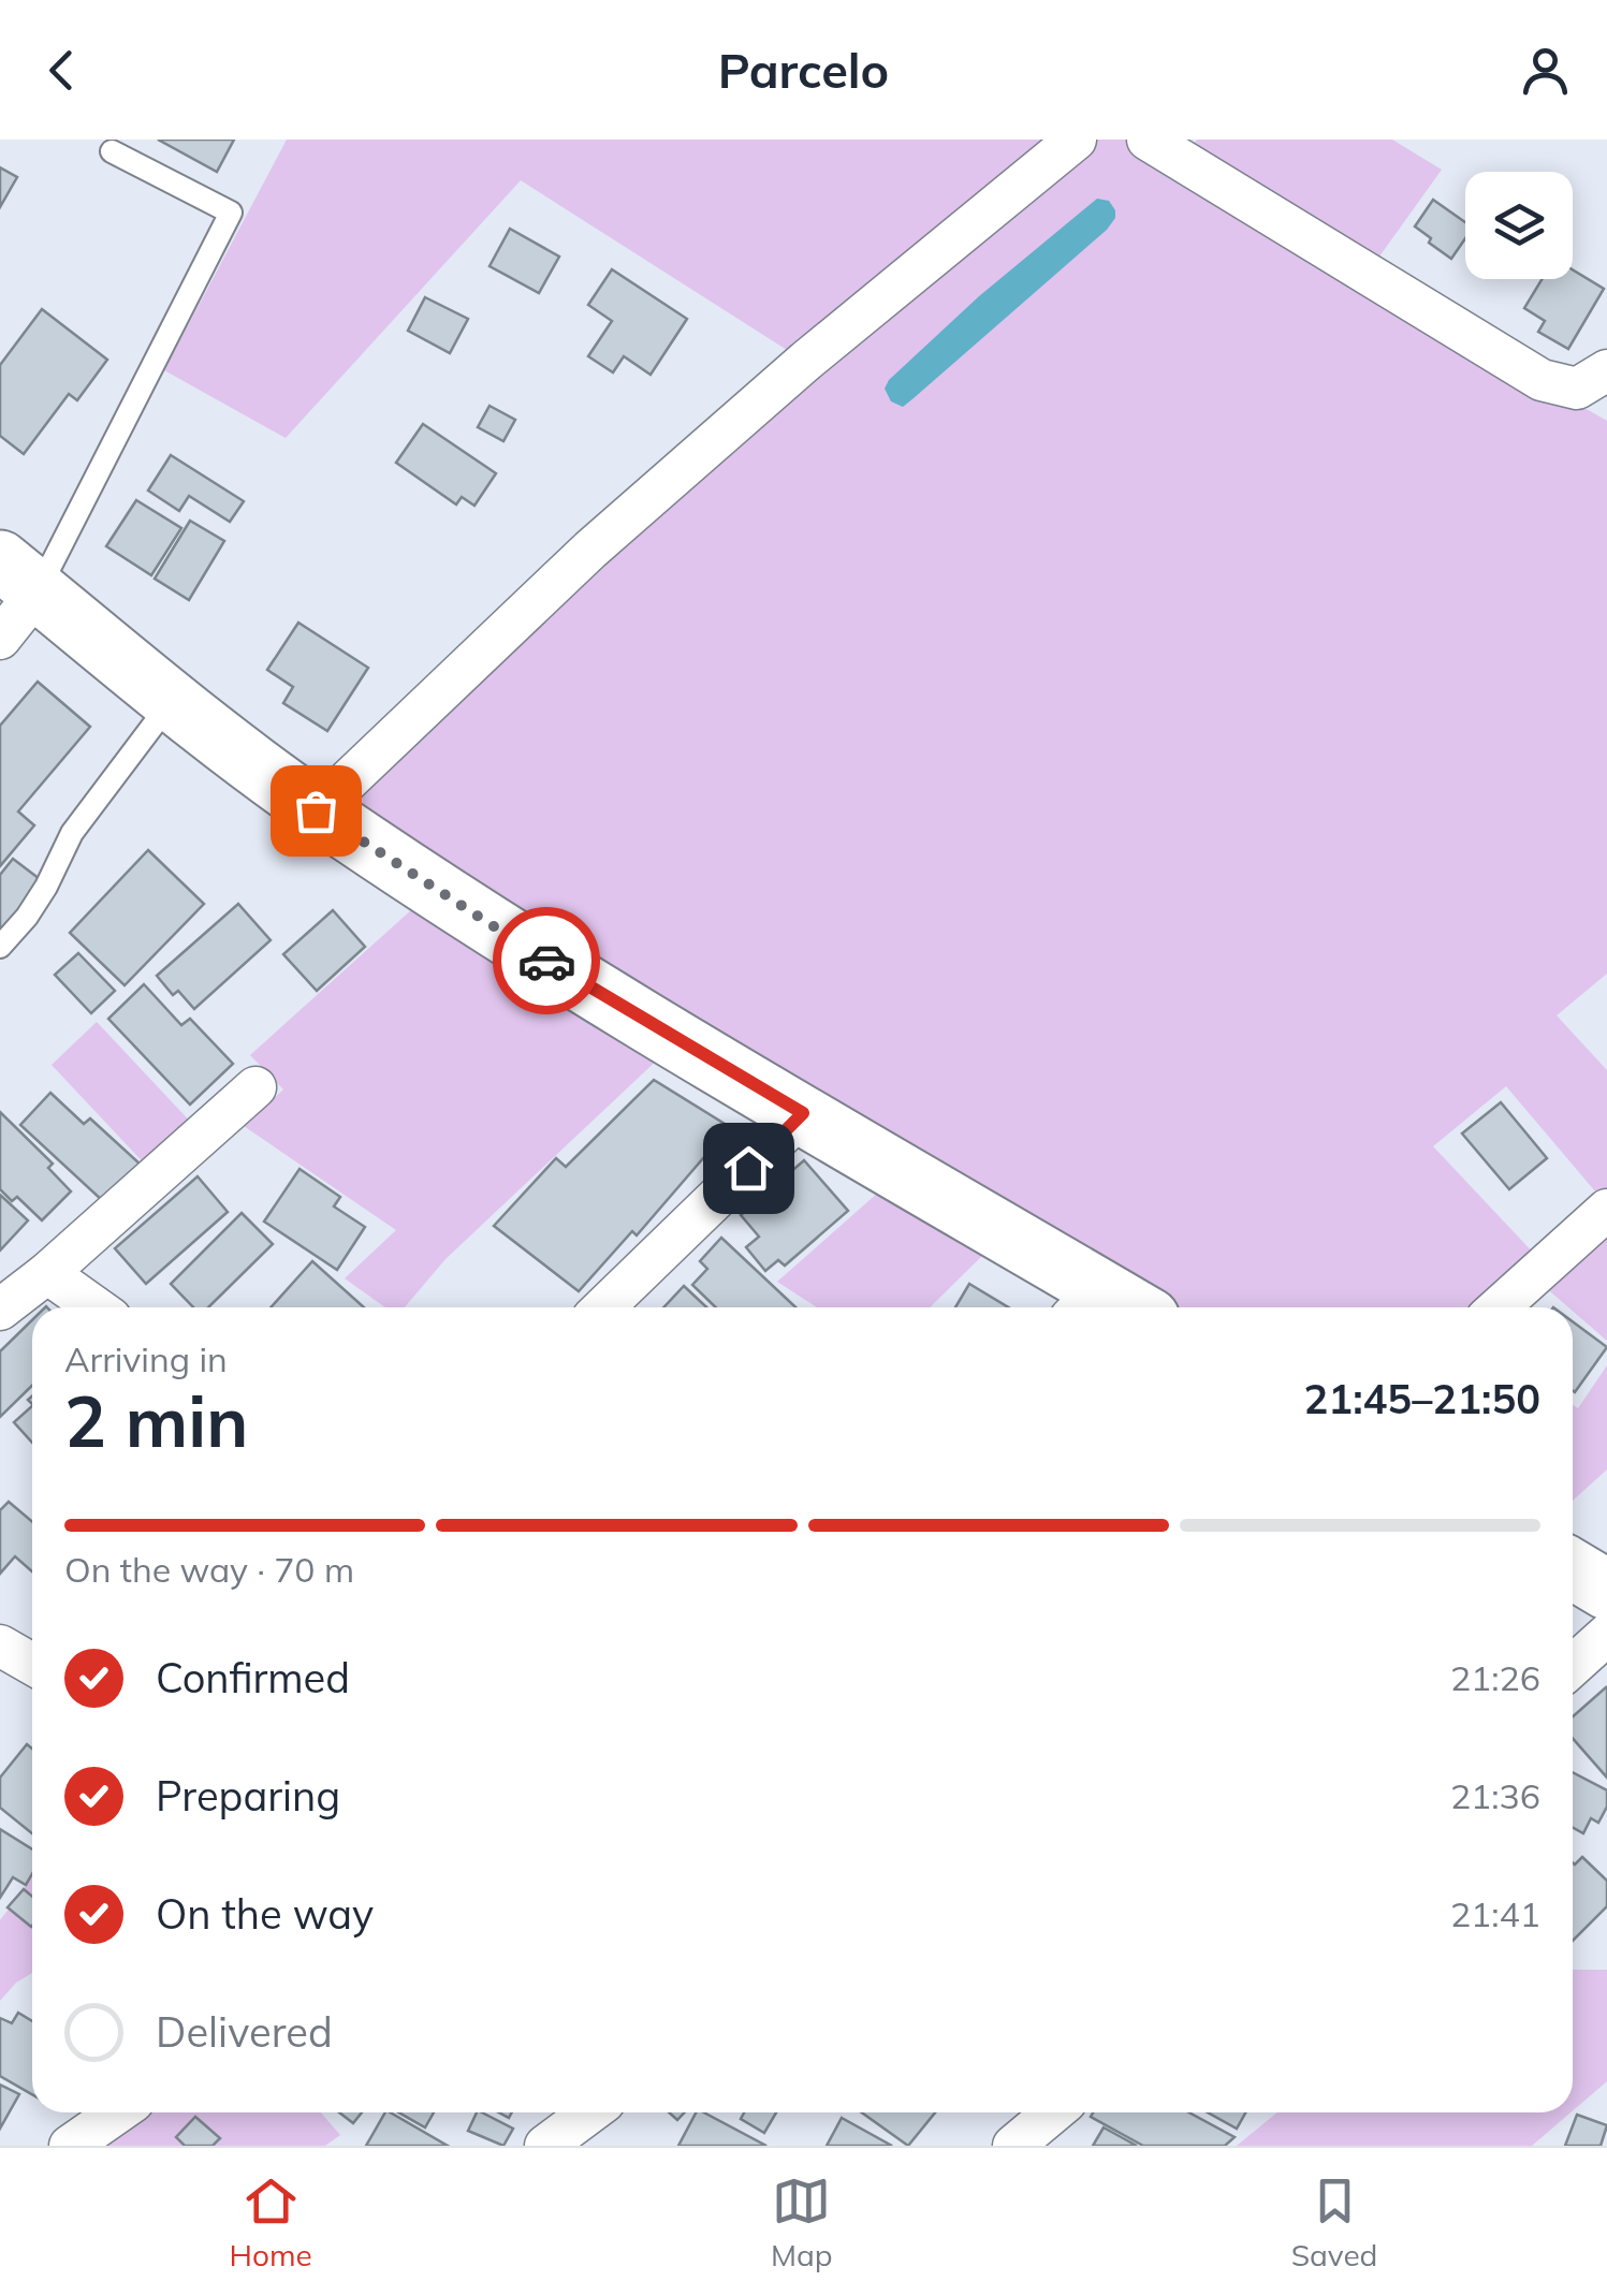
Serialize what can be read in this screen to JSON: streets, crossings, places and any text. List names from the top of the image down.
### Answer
{
  "page": {
    "header": "Parcelo",
    "heading": ["2 min", "Arriving in", "21:45–21:50"],
    "bar": "On the way · 70 m",
    "list": [
      ["Confirmed", "21:26"],
      ["Preparing", "21:36"],
      ["On the way", "21:41"],
      "Delivered"
    ],
    "tabs": ["Home", "Map", "Saved"]
  }
}
